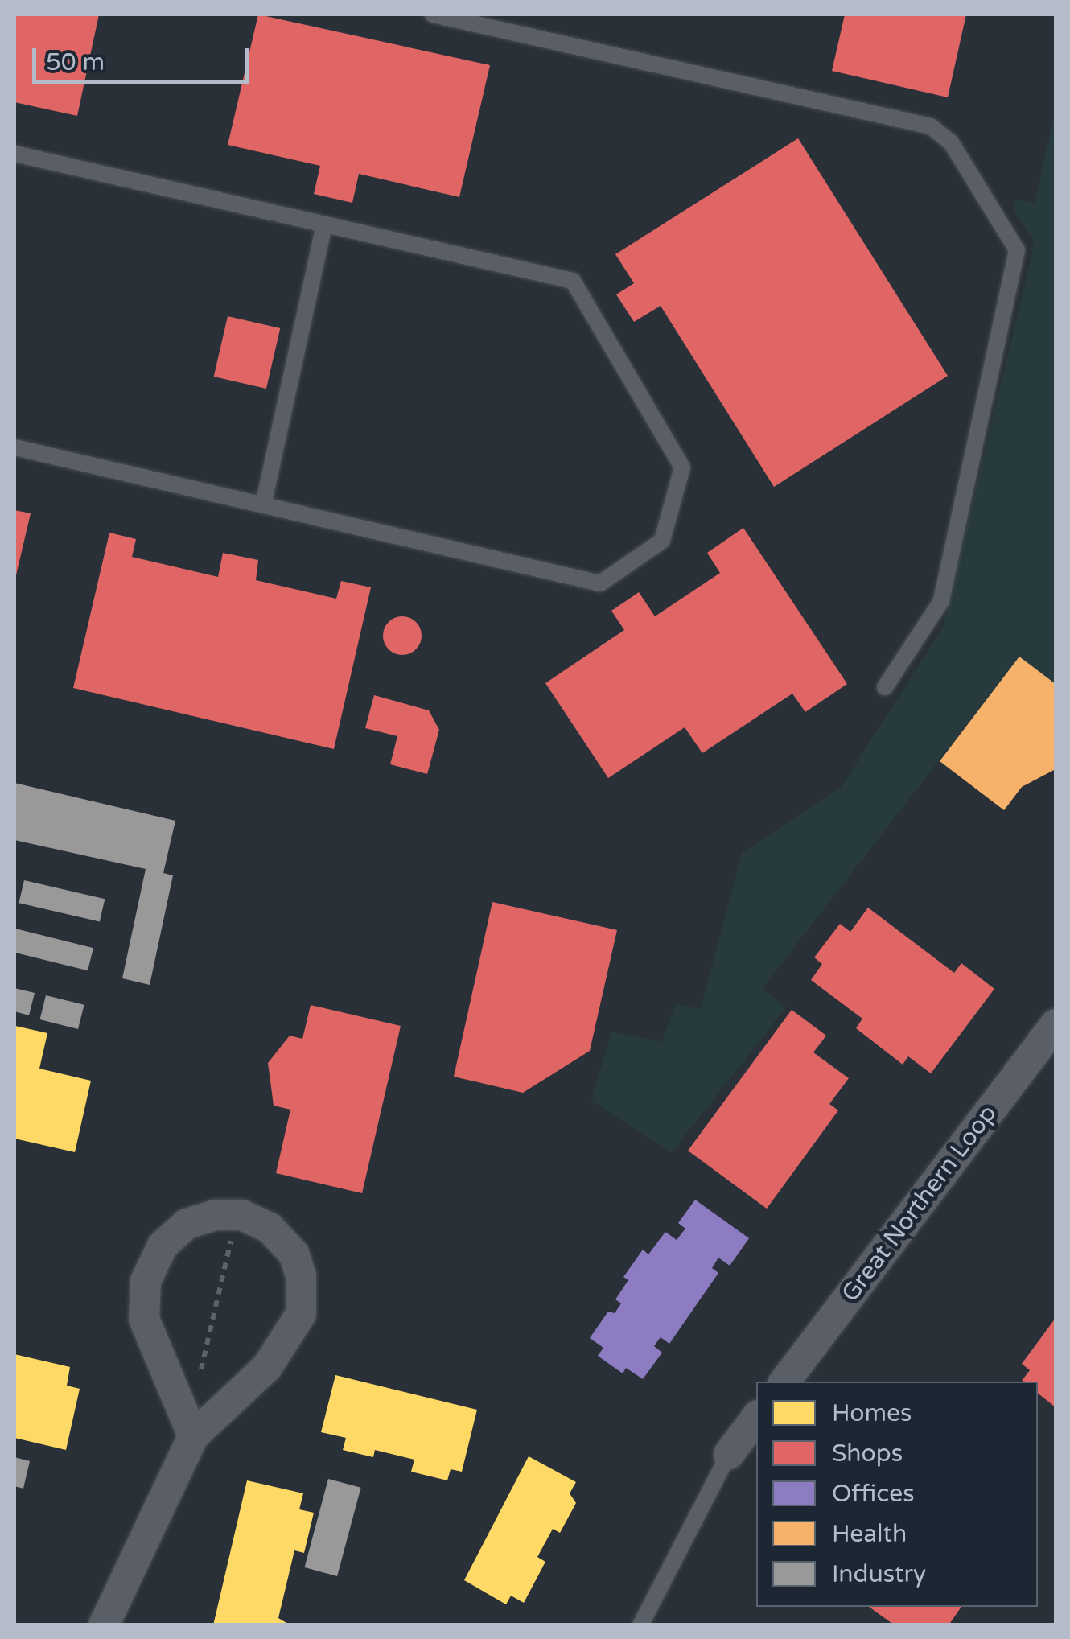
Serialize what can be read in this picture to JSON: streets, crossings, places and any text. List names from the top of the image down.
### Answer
{
  "streets": {
    "street": ["Great Northern Loop"]
  },
  "legend": [
    "Homes",
    "Shops",
    "Offices",
    "Health",
    "Industry"
  ],
  "scale_bar": "50 m"
}
